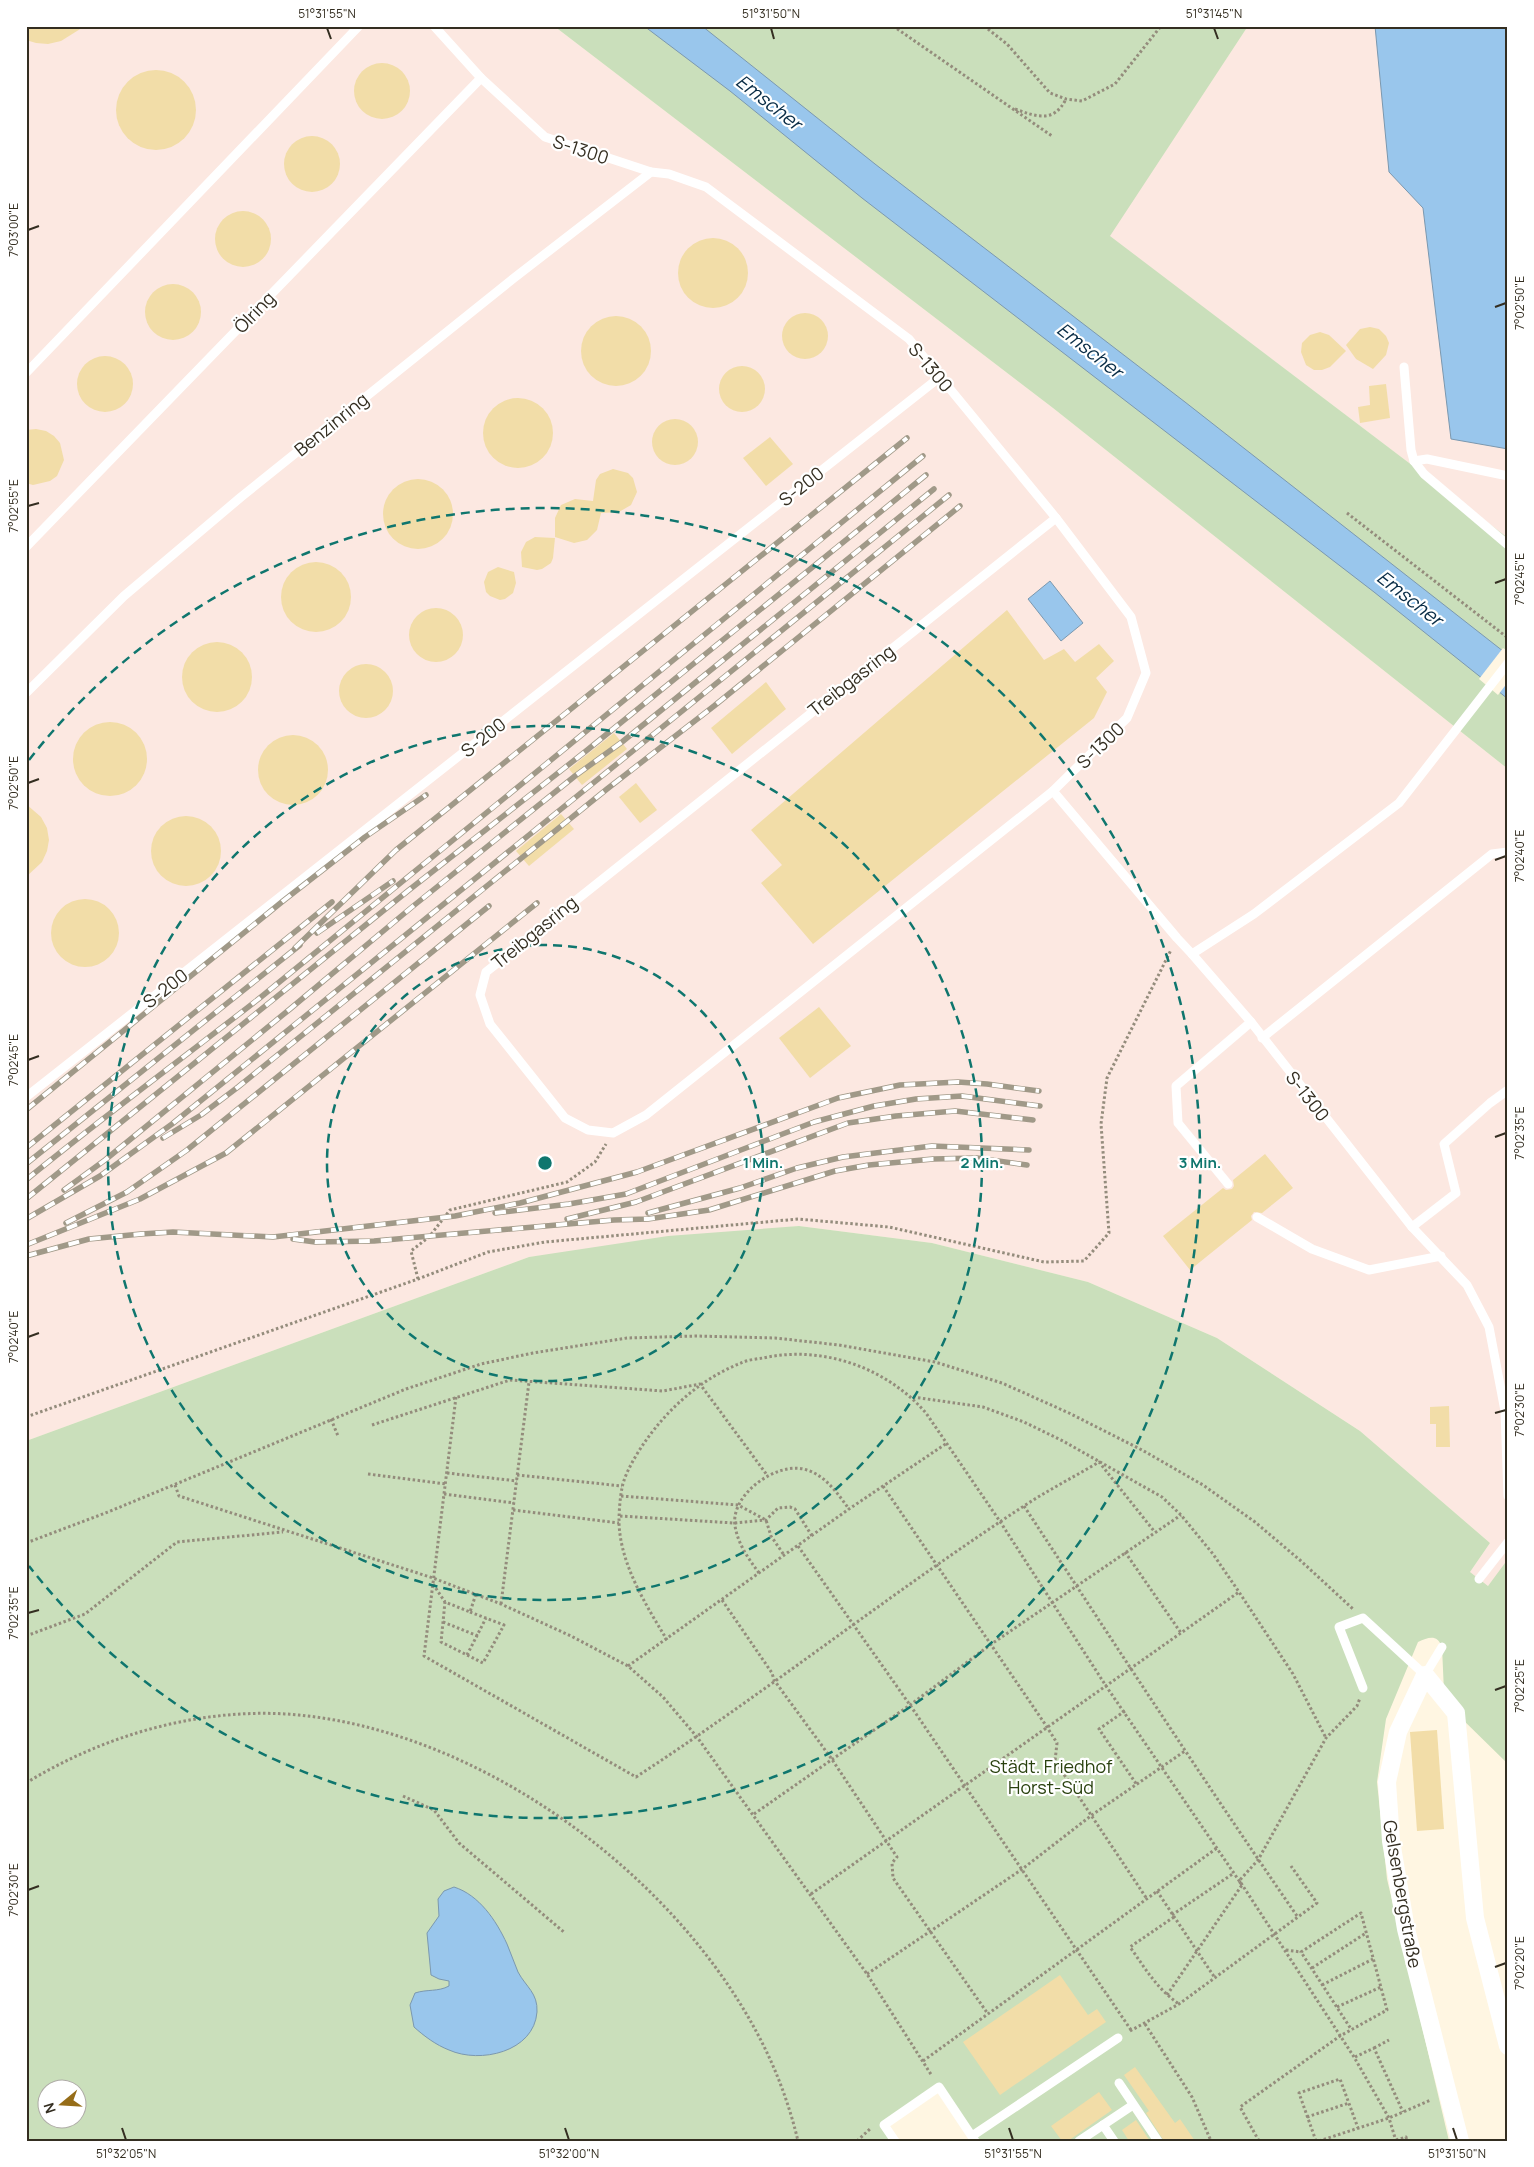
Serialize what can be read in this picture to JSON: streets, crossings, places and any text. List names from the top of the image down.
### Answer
{
  "streets": {
    "street": ["Gelsenbergstraße"],
    "lane": [
      "S-1300",
      "Ölring",
      "Benzinring",
      "S-200",
      "Treibgasring"
    ]
  },
  "crossings": [
    ["S-1300", "Ölring"],
    ["S-1300", "Benzinring"],
    ["S-1300", "S-200"],
    ["S-1300", "Treibgasring"]
  ],
  "water": ["Emscher"],
  "parks": ["Städt. Friedhof Horst-Süd"],
  "north": "left",
  "coordinates": [
    "51°31'55\"N",
    "51°31'50\"N",
    "51°31'45\"N",
    "7°03'00\"E",
    "7°02'50\"E",
    "7°02'55\"E",
    "7°02'45\"E",
    "7°02'40\"E",
    "7°02'35\"E",
    "7°02'30\"E",
    "7°02'25\"E",
    "7°02'20\"E",
    "51°32'05\"N",
    "51°32'00\"N"
  ],
  "rings": ["1 Min.", "2 Min.", "3 Min."]
}
